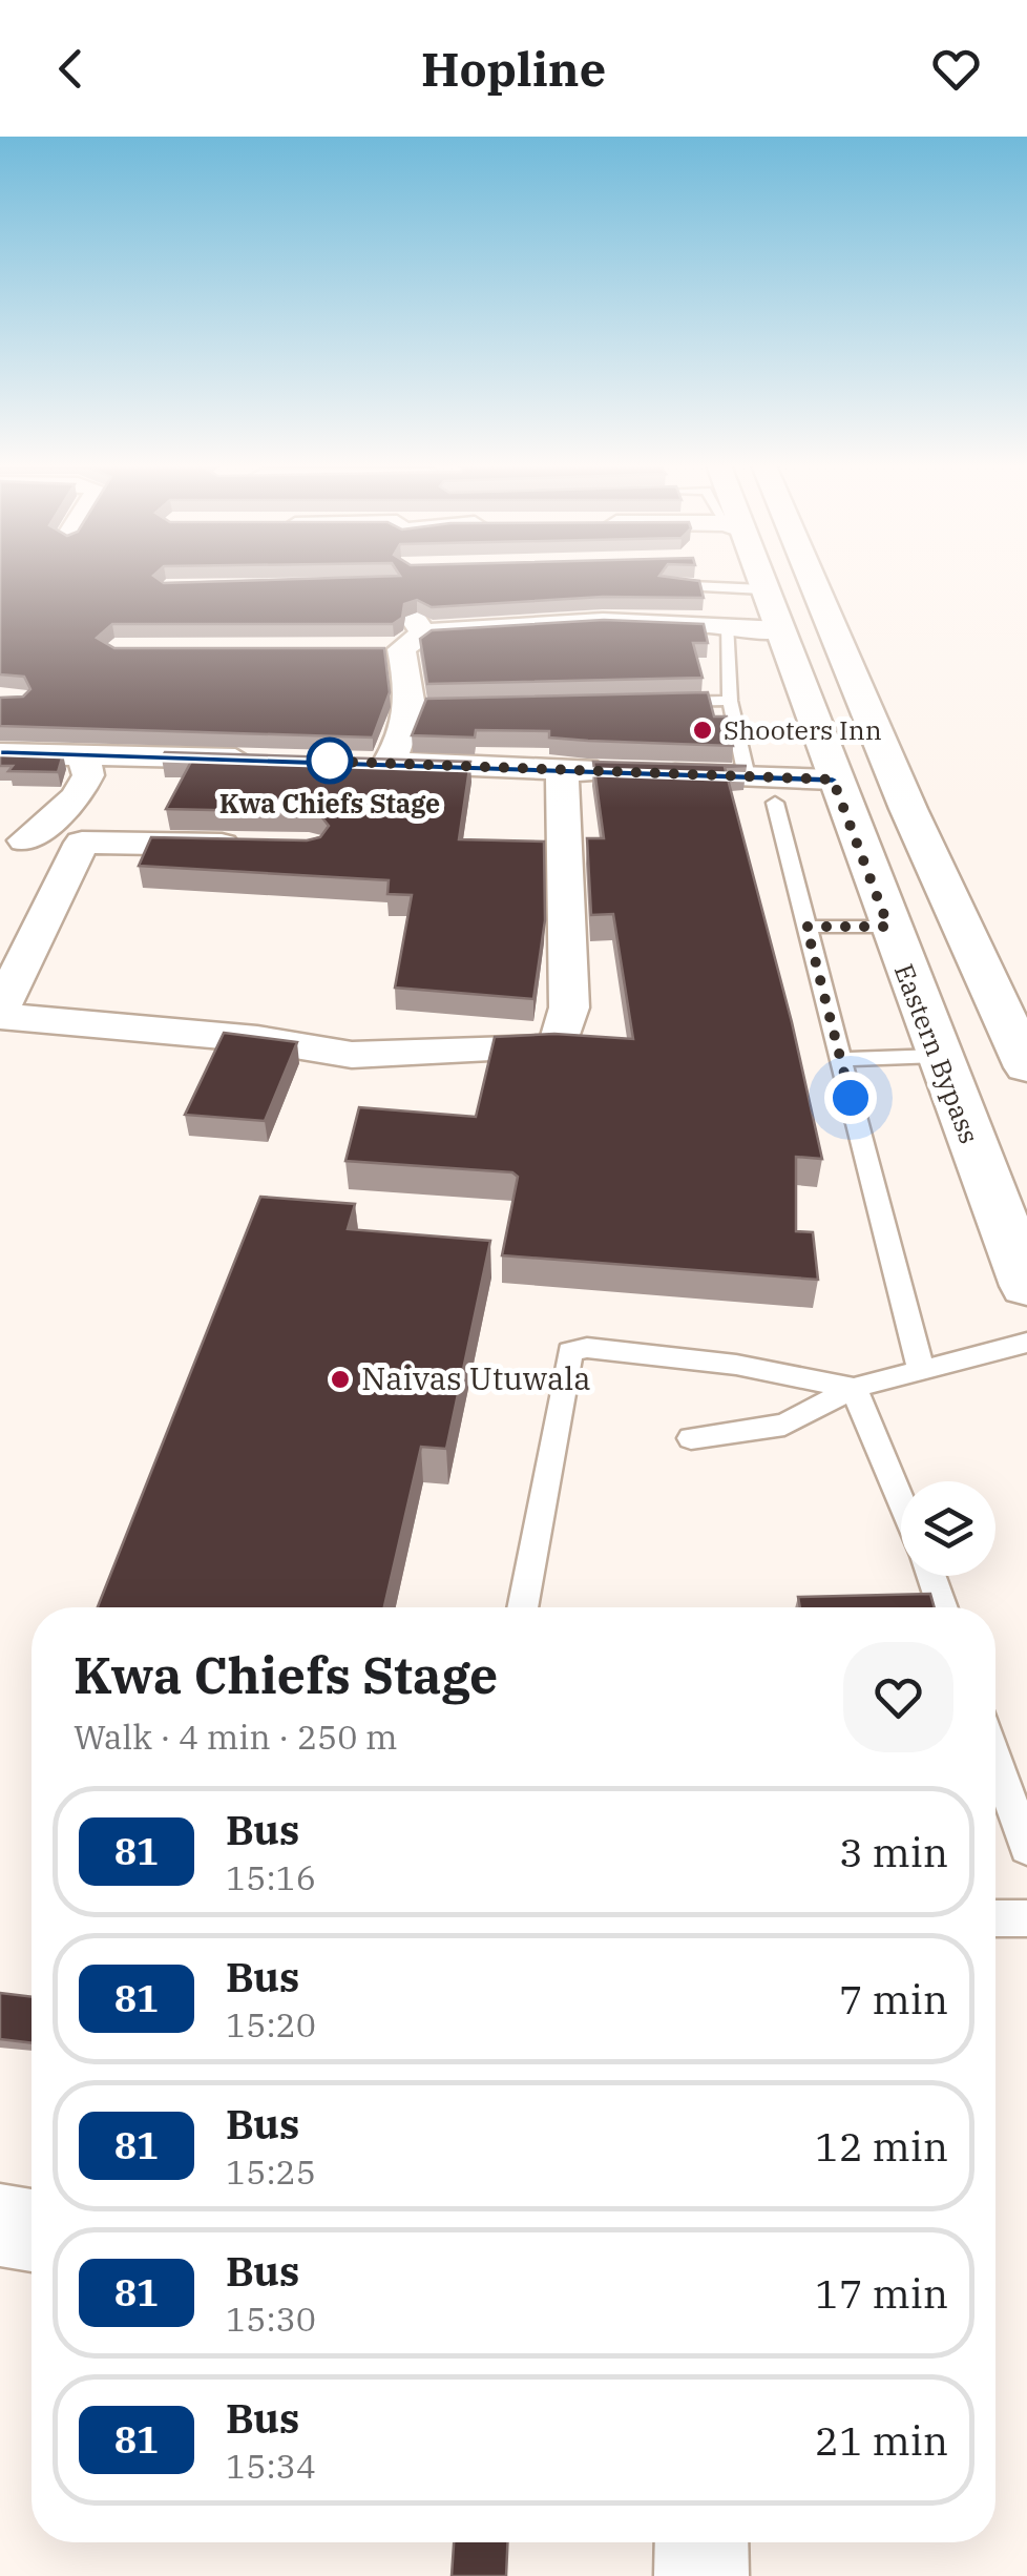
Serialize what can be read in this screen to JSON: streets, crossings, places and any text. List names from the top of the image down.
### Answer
{
  "streets": {
    "main road": ["Eastern Bypass"]
  },
  "places": ["Shooters Inn", "Kwa Chiefs Stage", "Naivas Utuwala"],
  "lines": ["bus line 81"],
  "page": {
    "header": "Hopline",
    "heading": ["Kwa Chiefs Stage", "Walk · 4 min · 250 m"],
    "list": [
      {
        "mark": "81",
        "name": "Bus",
        "note": "15:16",
        "value": "3 min"
      },
      {
        "mark": "81",
        "name": "Bus",
        "note": "15:20",
        "value": "7 min"
      },
      {
        "mark": "81",
        "name": "Bus",
        "note": "15:25",
        "value": "12 min"
      },
      {
        "mark": "81",
        "name": "Bus",
        "note": "15:30",
        "value": "17 min"
      },
      {
        "mark": "81",
        "name": "Bus",
        "note": "15:34",
        "value": "21 min"
      }
    ]
  }
}
